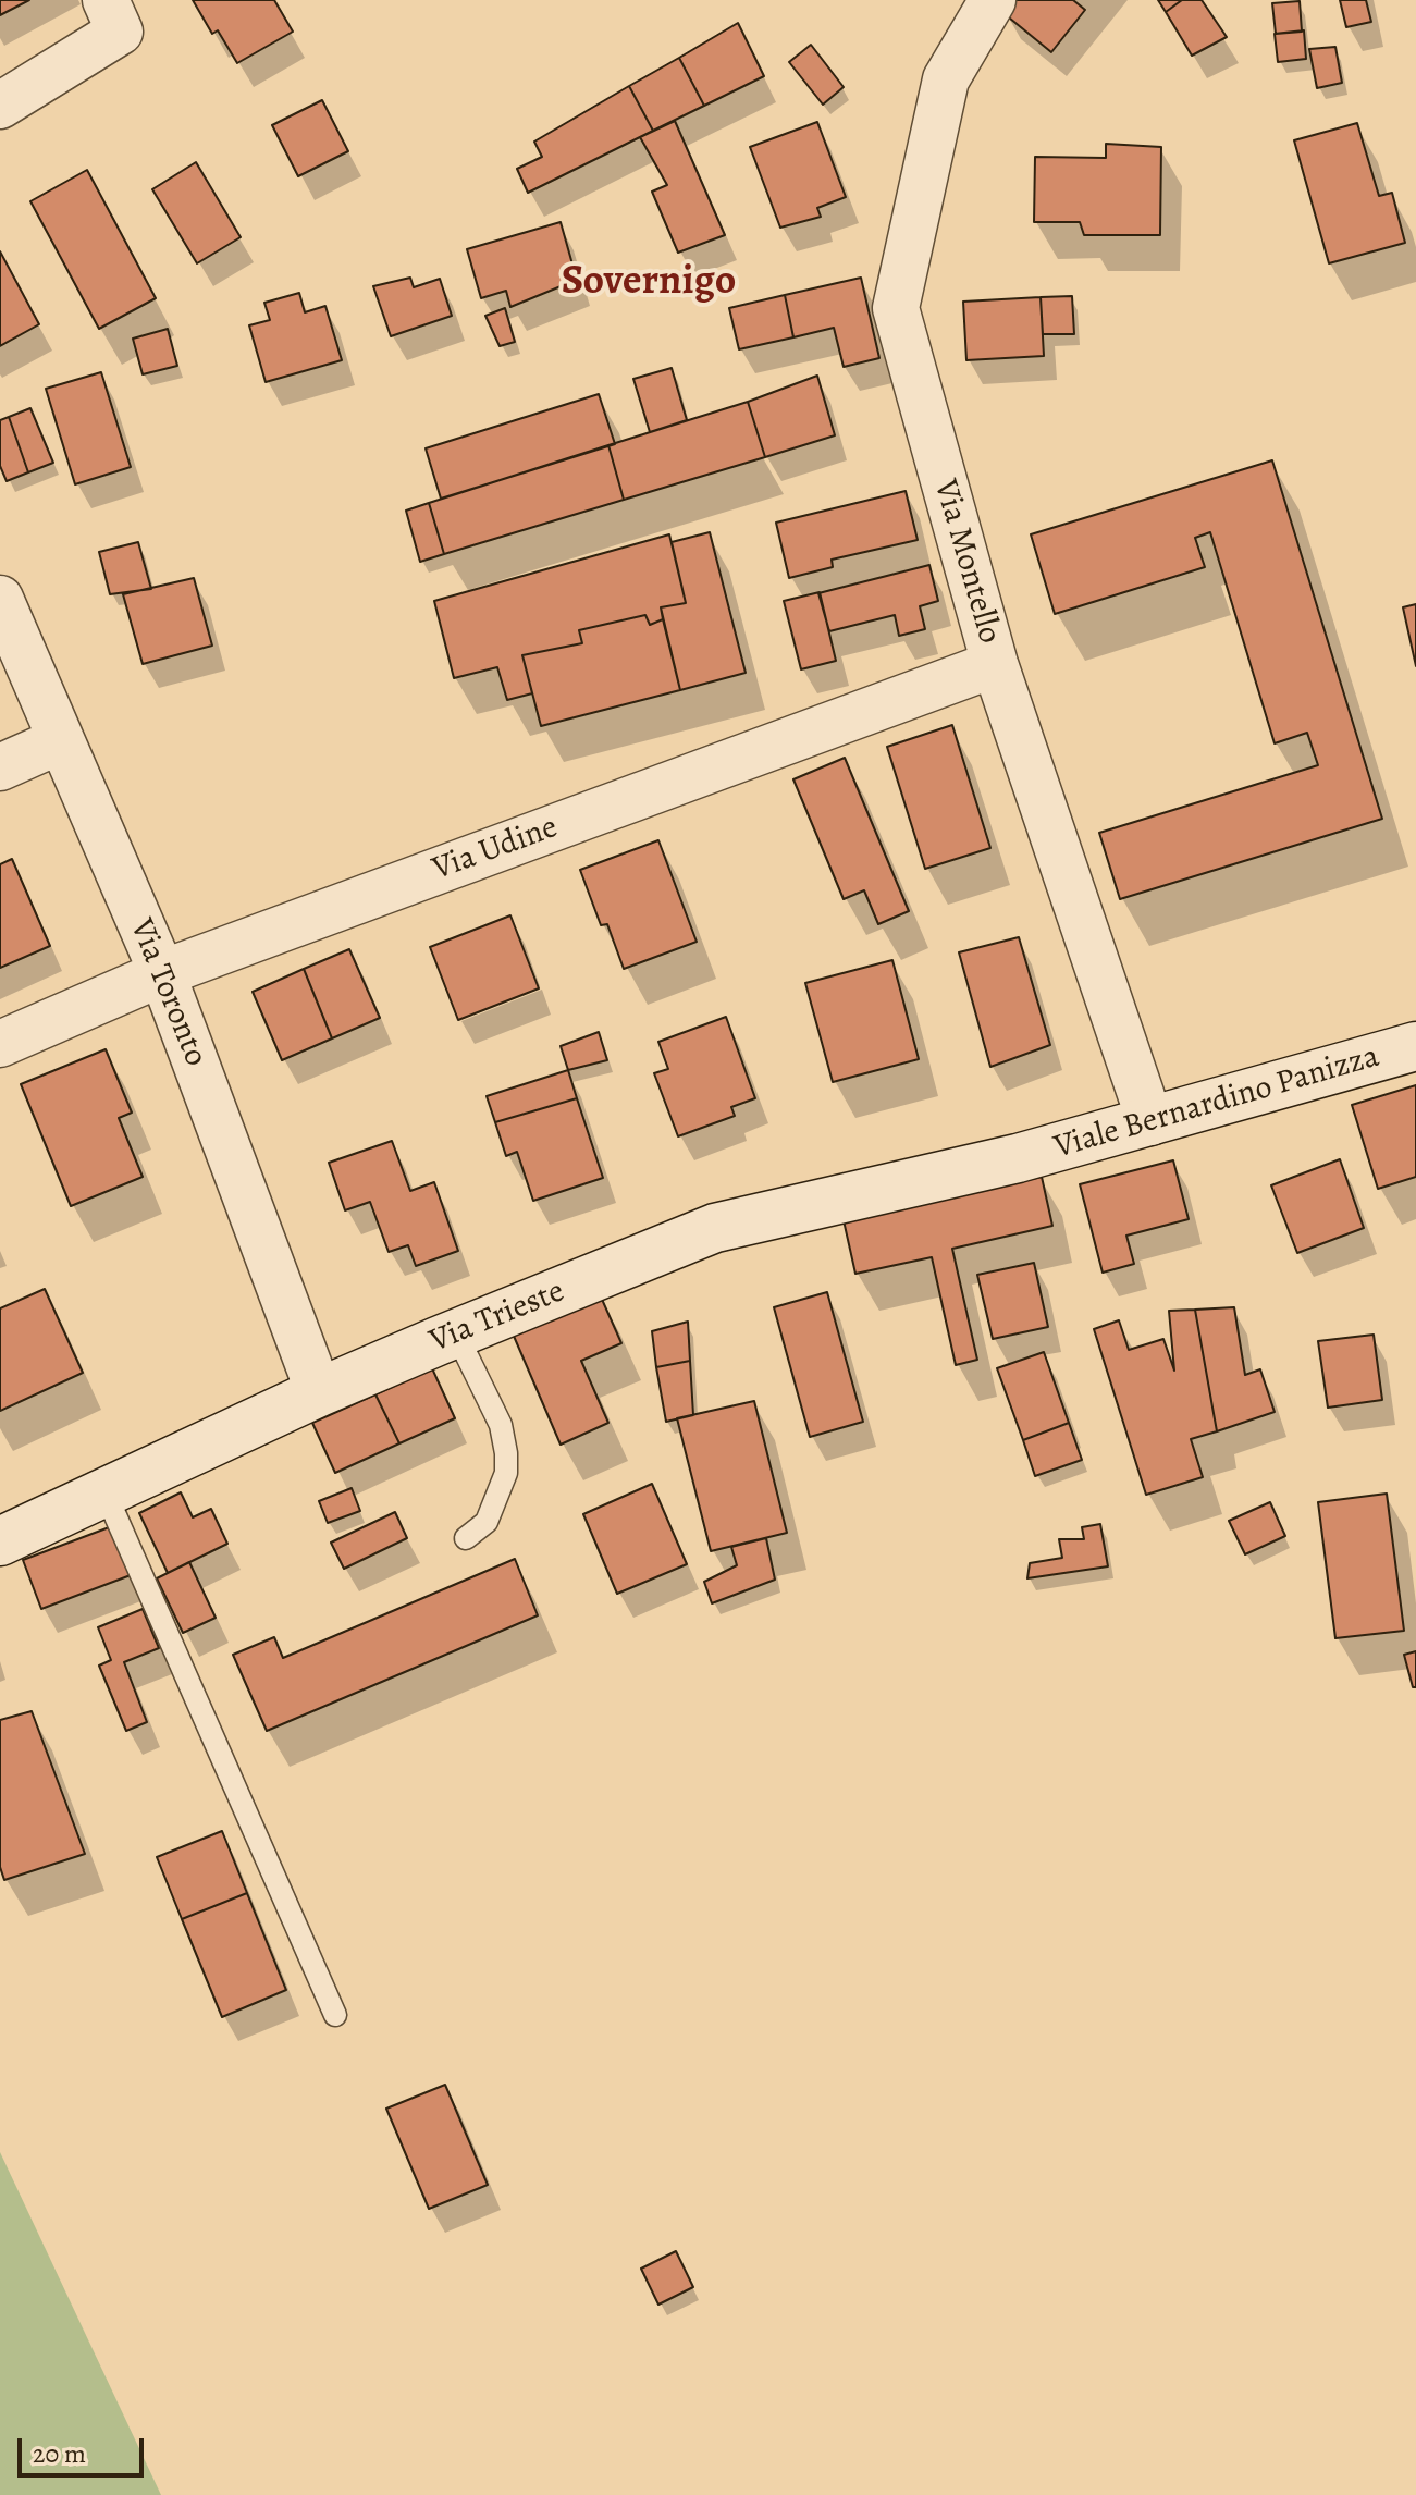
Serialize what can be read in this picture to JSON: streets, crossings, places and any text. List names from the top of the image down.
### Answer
{
  "streets": {
    "street": [
      "Via Montello",
      "Via Udine",
      "Via Toronto",
      "Viale Bernardino Panizza",
      "Via Trieste"
    ]
  },
  "crossings": [
    ["Via Montello", "Via Udine"],
    ["Via Montello", "Viale Bernardino Panizza"],
    ["Via Udine", "Via Toronto"],
    ["Via Toronto", "Via Trieste"],
    ["Viale Bernardino Panizza", "Via Trieste"]
  ],
  "districts": ["Sovernigo"],
  "scale_bar": "20 m"
}
